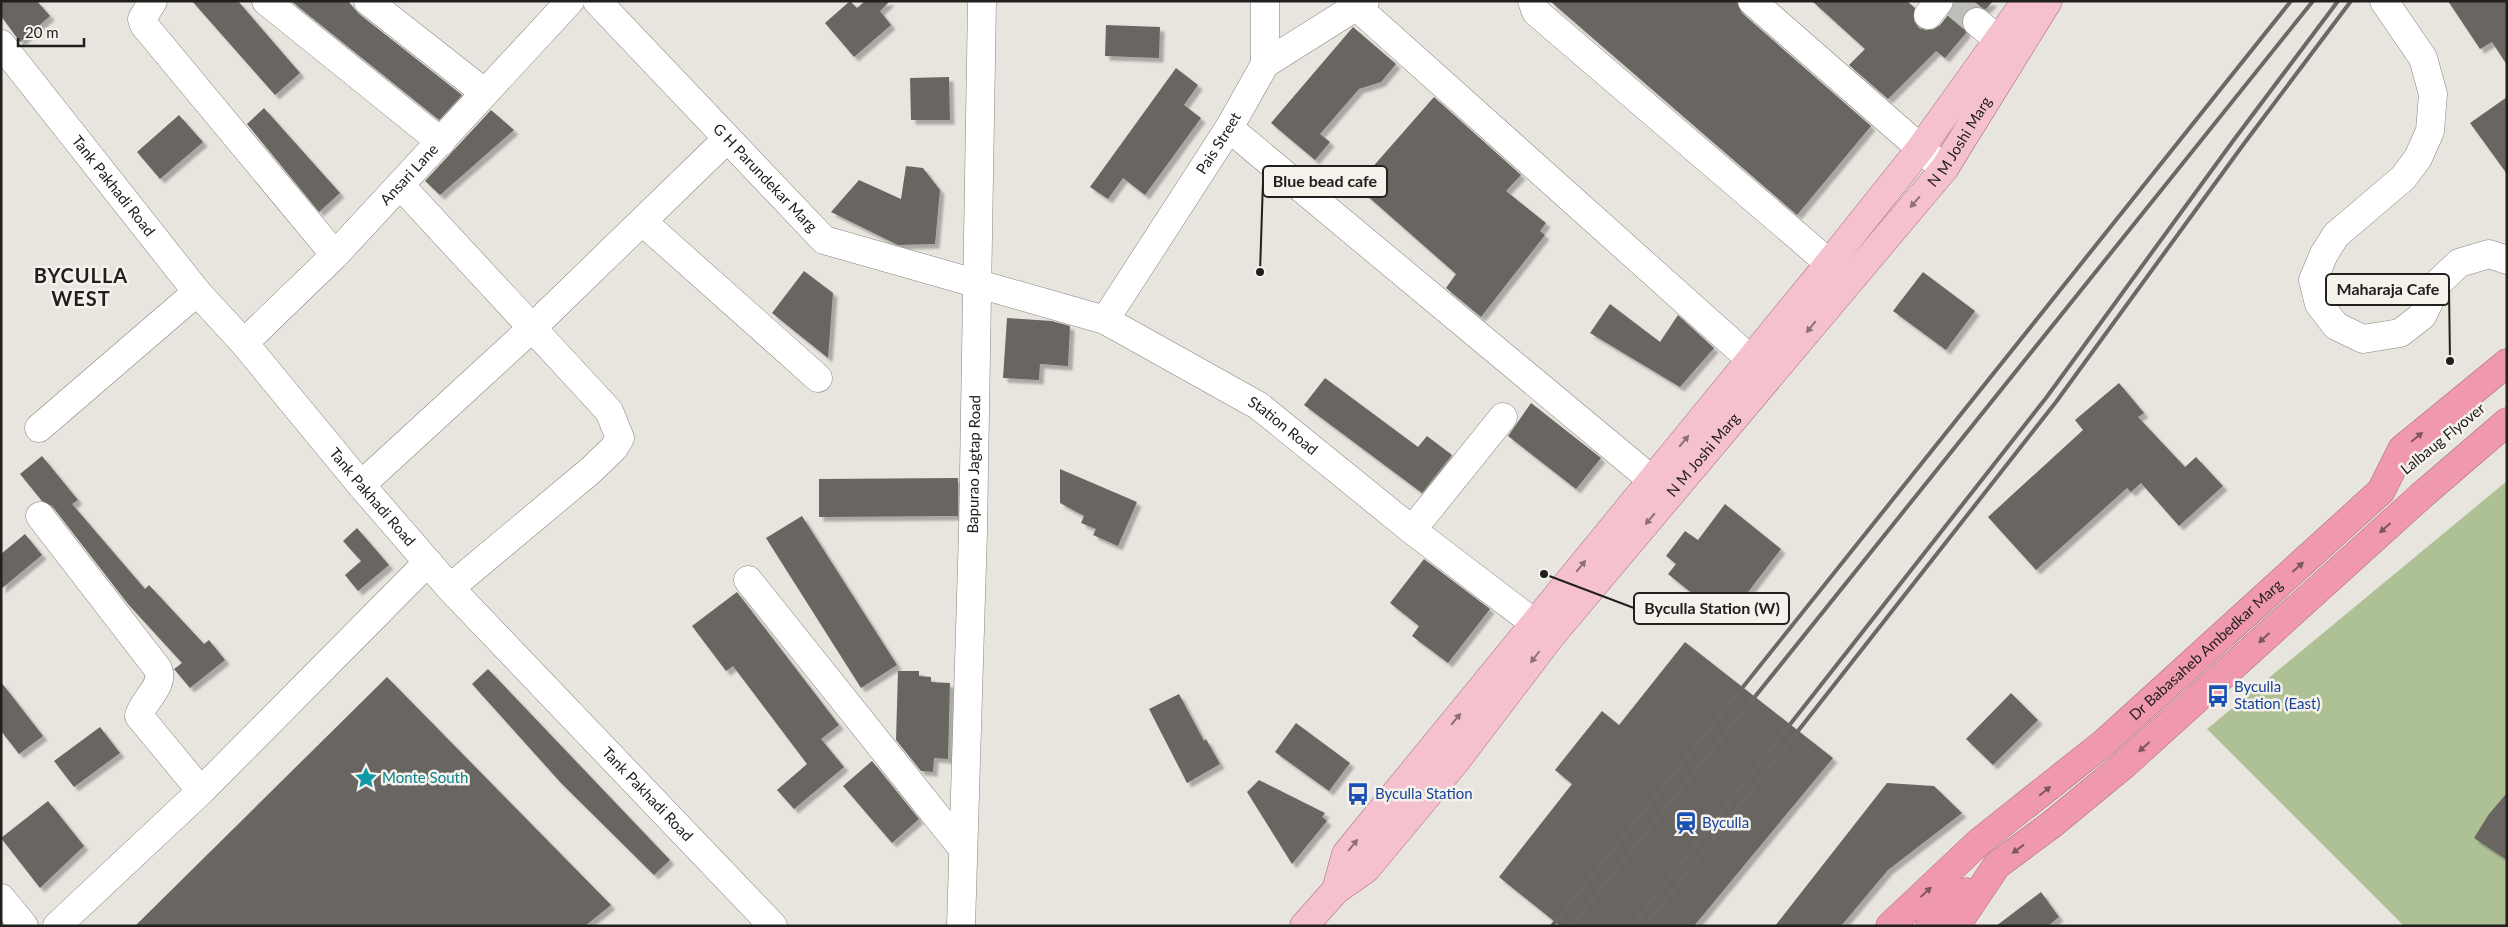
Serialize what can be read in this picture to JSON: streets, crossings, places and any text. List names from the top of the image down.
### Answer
{
  "streets": {
    "highway": ["Lalbaug Flyover", "Dr Babasaheb Ambedkar Marg"],
    "main road": ["N M Joshi Marg"],
    "street": [
      "Pais Street",
      "Ansari Lane",
      "G H Parundekar Marg",
      "Tank Pakhadi Road",
      "Station Road",
      "Bapurao Jagtap Road"
    ]
  },
  "crossings": [
    ["N M Joshi Marg", "Station Road"],
    ["Pais Street", "Station Road"],
    ["Ansari Lane", "Tank Pakhadi Road"],
    ["G H Parundekar Marg", "Station Road"],
    ["G H Parundekar Marg", "Bapurao Jagtap Road"],
    ["Station Road", "Bapurao Jagtap Road"],
    ["Lalbaug Flyover", "Dr Babasaheb Ambedkar Marg"]
  ],
  "one_way": ["Lalbaug Flyover", "Dr Babasaheb Ambedkar Marg"],
  "districts": ["BYCULLA WEST"],
  "places": {
    "other": ["Blue bead cafe", "Maharaja Cafe", "Byculla Station (W)"],
    "bus stop": ["Byculla Station (East)", "Byculla Station"],
    "place": ["Monte South"],
    "station": ["Byculla"]
  },
  "scale_bar": "20 m"
}
